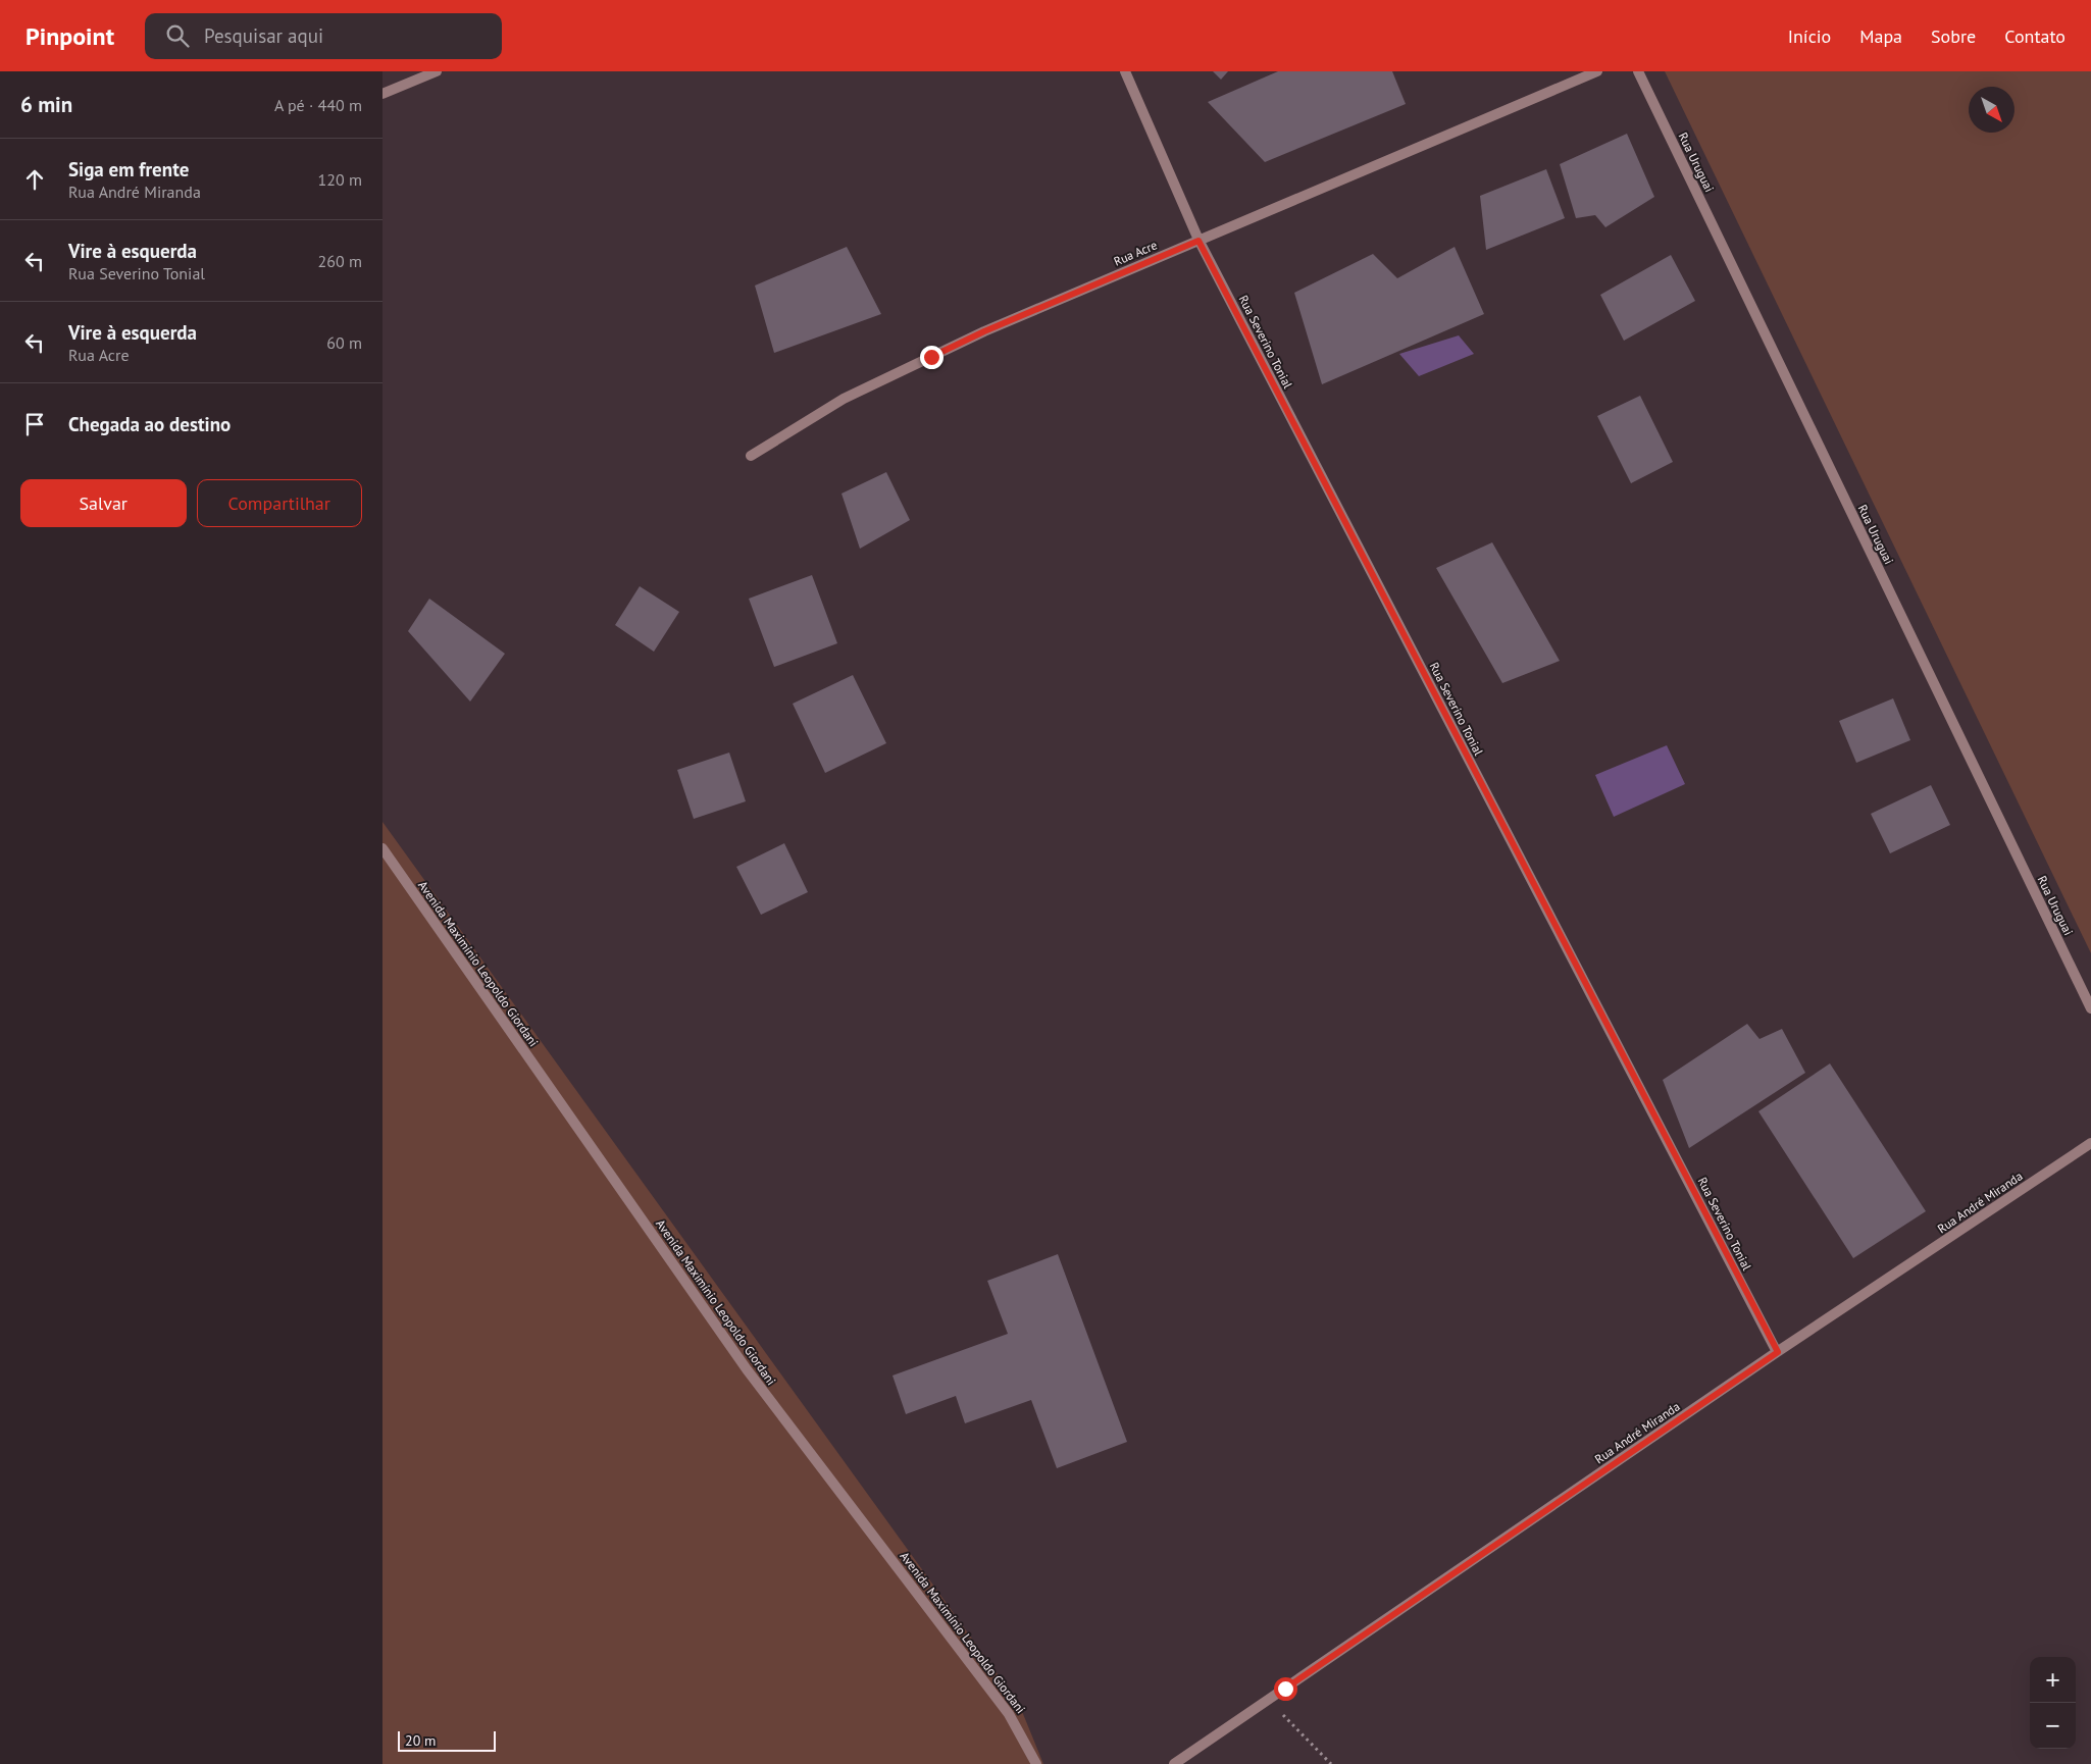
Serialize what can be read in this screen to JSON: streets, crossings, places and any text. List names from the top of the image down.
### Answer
{
  "streets": {
    "street": [
      "Rua Uruguai",
      "Rua Acre",
      "Rua Severino Tonial",
      "Avenida Maximínio Leopoldo Giordani",
      "Rua André Miranda"
    ]
  },
  "crossings": [
    ["Rua Acre", "Rua Severino Tonial"],
    ["Rua Severino Tonial", "Rua André Miranda"]
  ],
  "scale_bar": "20 m",
  "north": "bottom right",
  "page": {
    "header": "Pinpoint",
    "search": "Pesquisar aqui",
    "nav": [
      "Início",
      "Mapa",
      "Sobre",
      "Contato"
    ],
    "heading": ["6 min", "A pé · 440 m"],
    "list": [
      ["Siga em frente", "Rua André Miranda", "120 m"],
      ["Vire à esquerda", "Rua Severino Tonial", "260 m"],
      ["Vire à esquerda", "Rua Acre", "60 m"],
      "Chegada ao destino"
    ],
    "buttons": ["Salvar", "Compartilhar"],
    "map_buttons": ["+", "−"],
    "scale": "20 m"
  }
}
